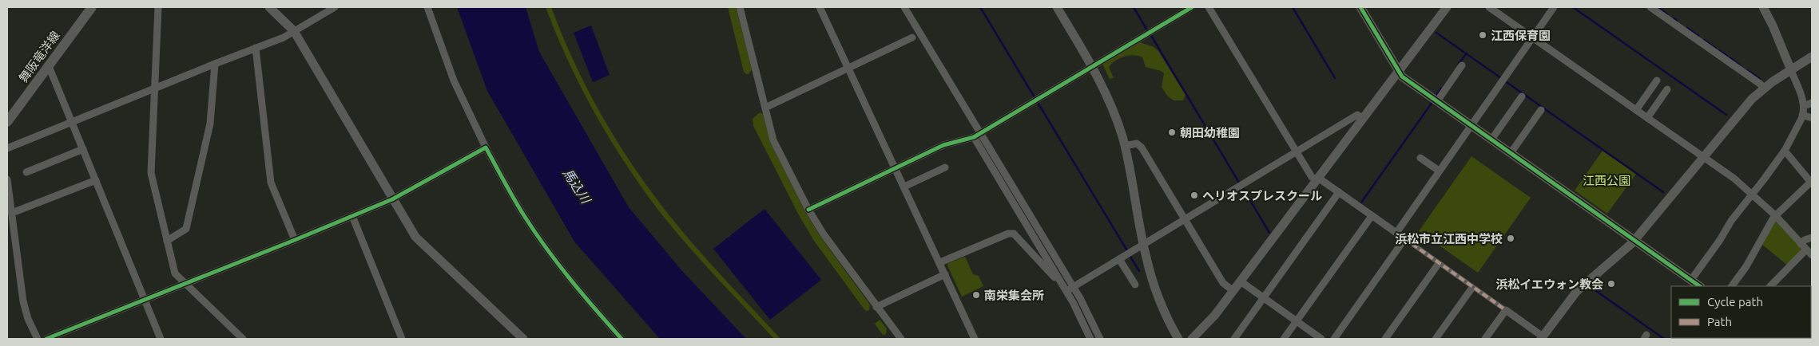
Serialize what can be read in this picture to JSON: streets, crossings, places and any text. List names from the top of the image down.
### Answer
{
  "streets": {
    "main road": ["舞阪竜洋線"]
  },
  "water": ["馬込川"],
  "parks": ["江西公園"],
  "places": [
    "江西保育園",
    "朝田幼稚園",
    "ヘリオスプレスクール",
    "浜松市立江西中学校",
    "浜松イエウォン教会",
    "南栄集会所"
  ],
  "legend": ["Cycle path", "Path"]
}
